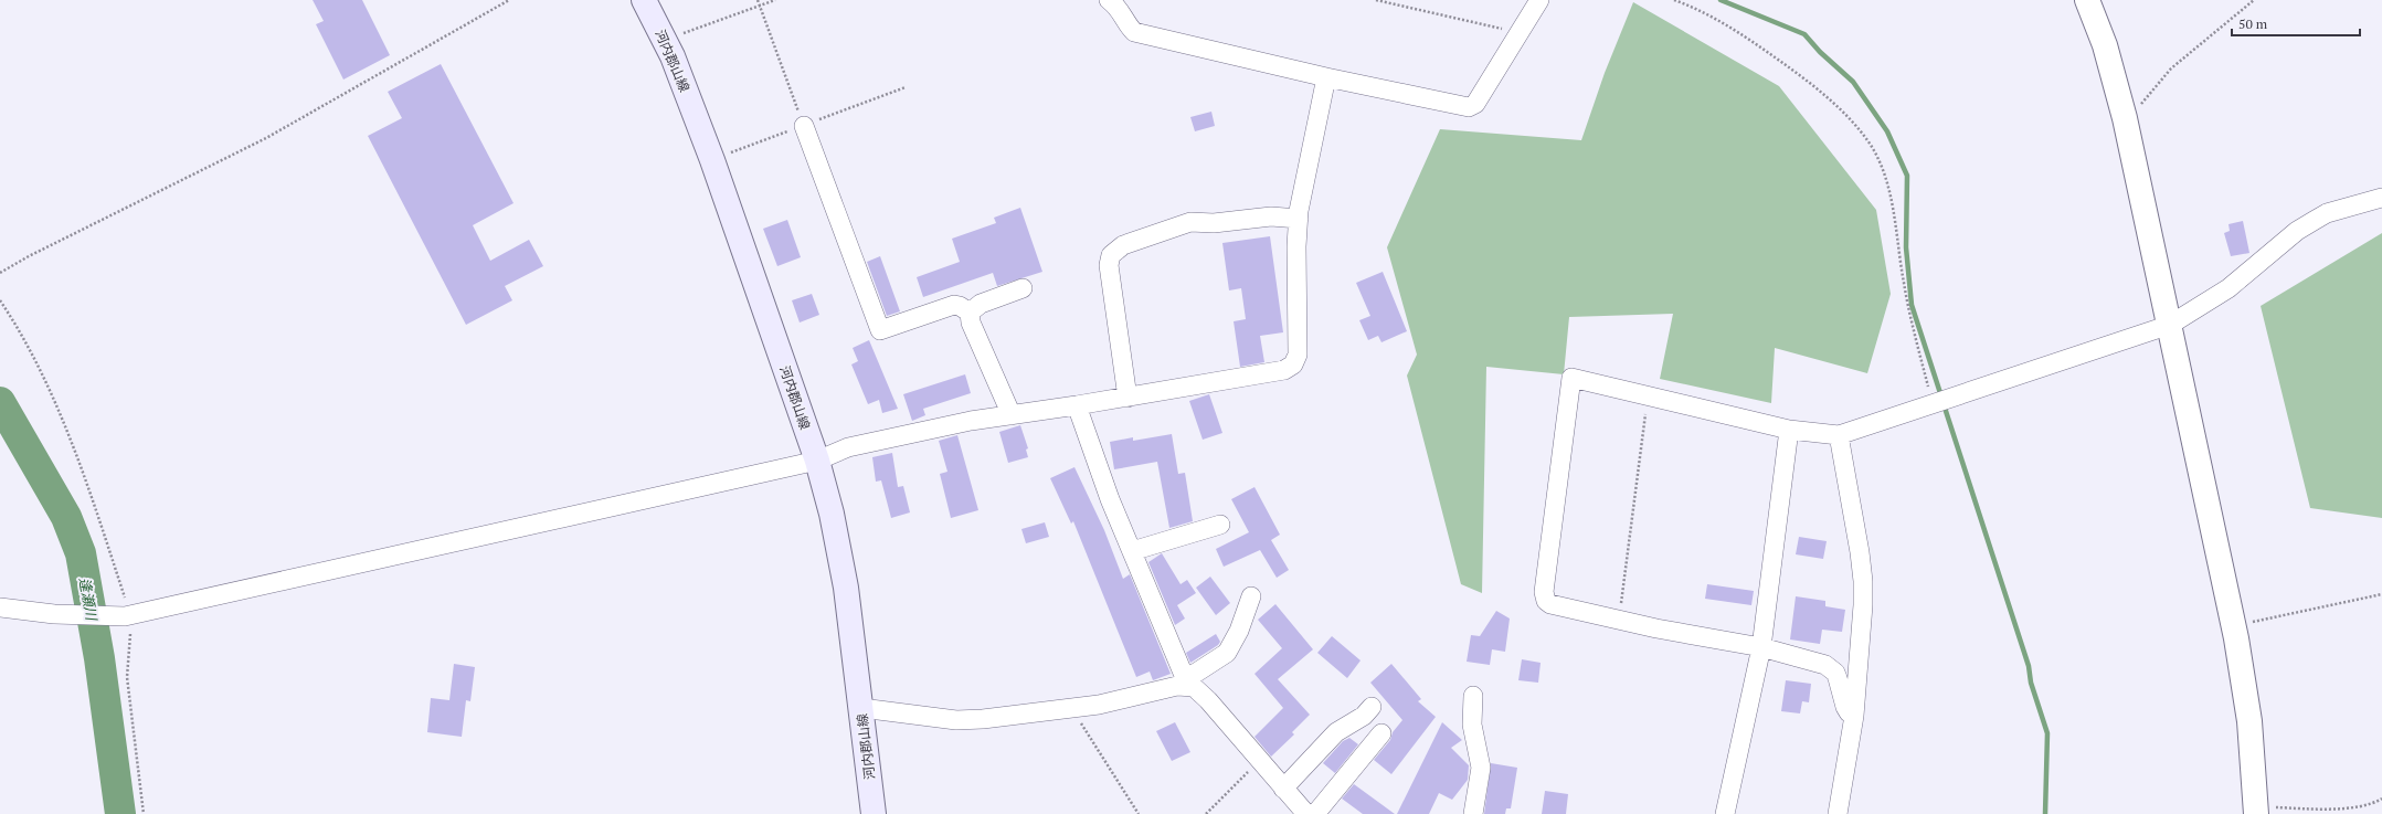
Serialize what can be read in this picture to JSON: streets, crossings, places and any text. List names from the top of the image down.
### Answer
{
  "streets": {
    "main road": ["河内郡山線"]
  },
  "water": ["逢瀬川"],
  "scale_bar": "50 m"
}
